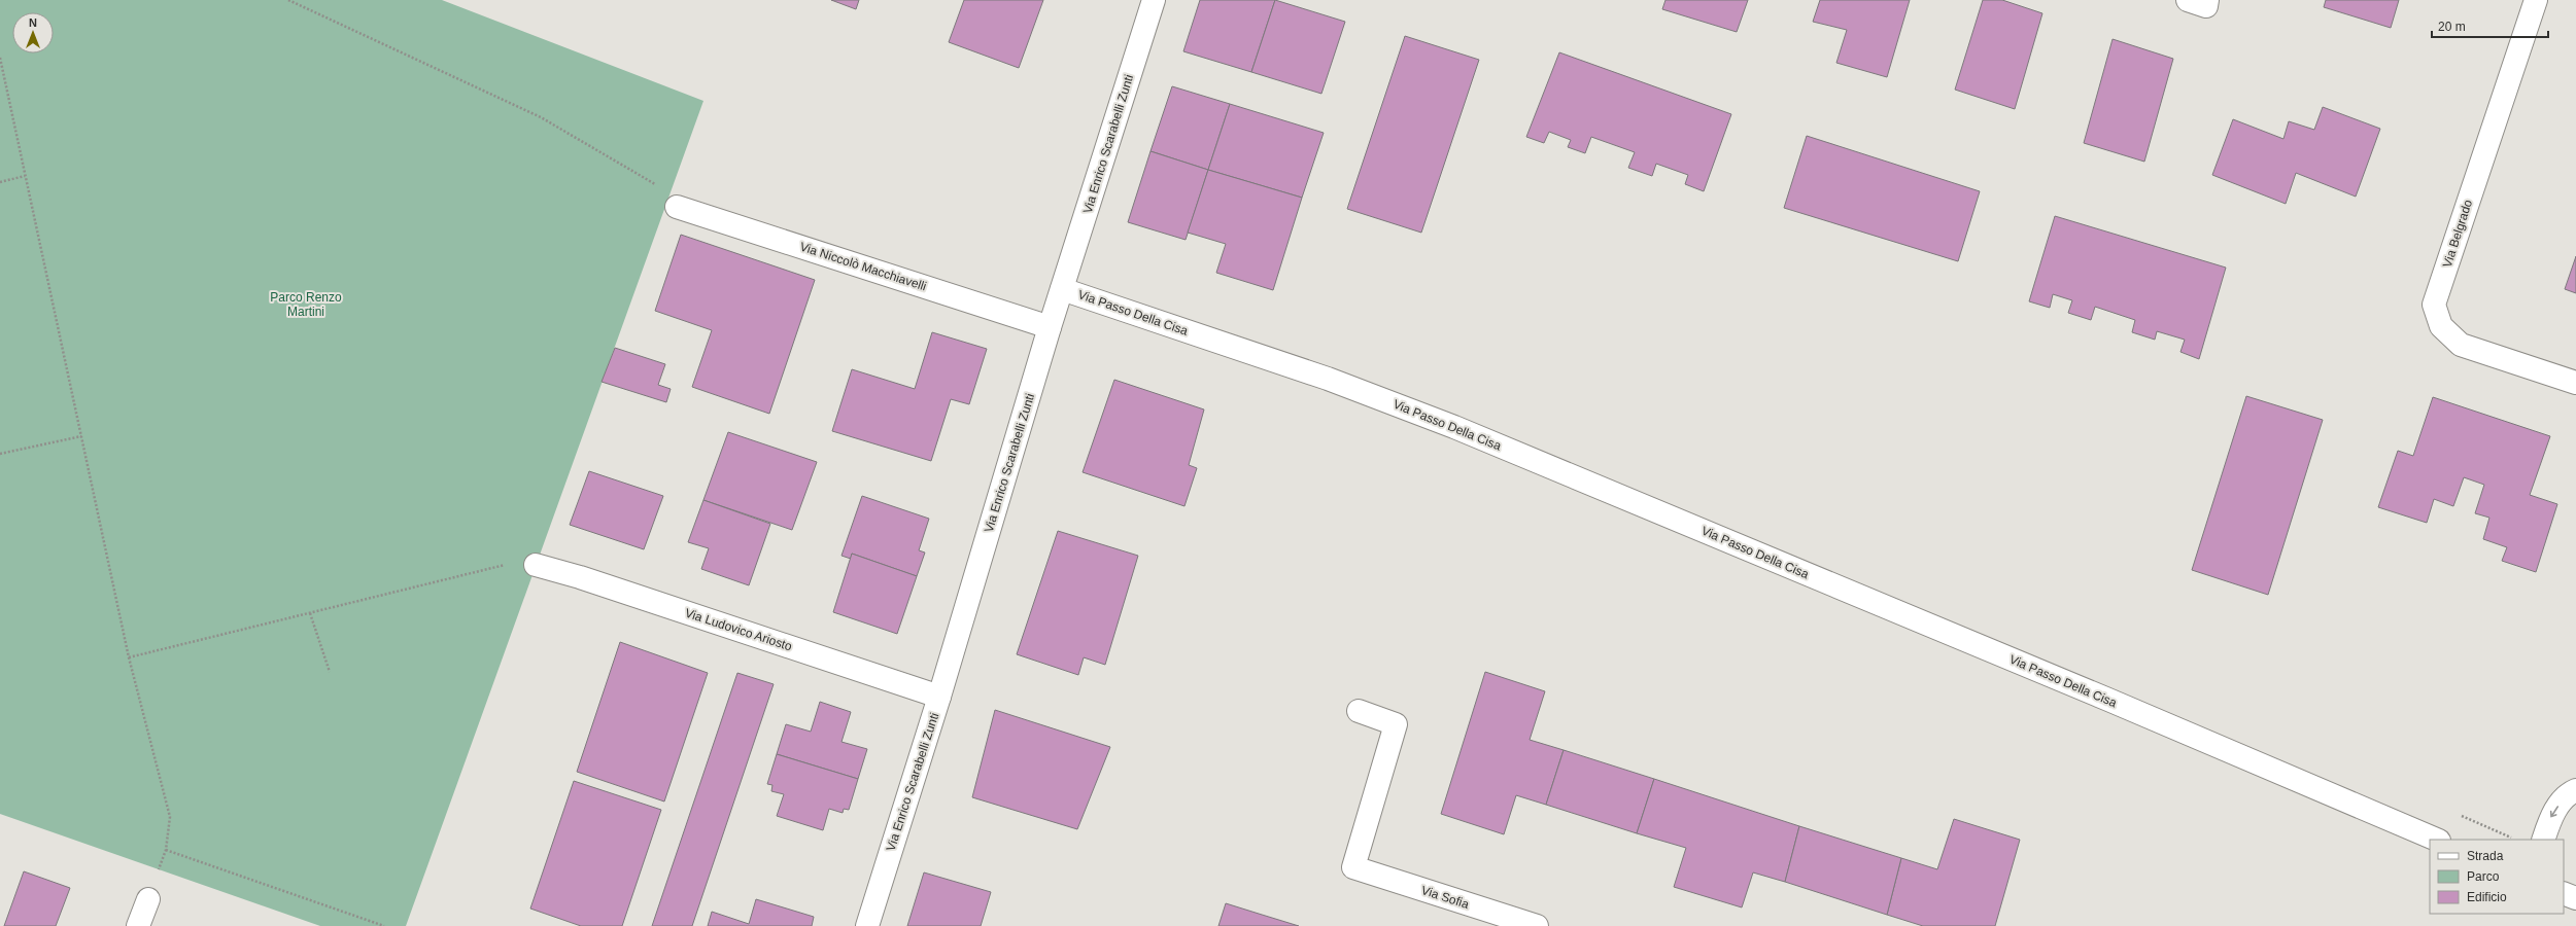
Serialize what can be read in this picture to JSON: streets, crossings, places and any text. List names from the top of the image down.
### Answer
{
  "streets": {
    "street": [
      "Via Enrico Scarabelli Zunti",
      "Via Belgrado",
      "Via Niccolò Macchiavelli",
      "Via Passo Della Cisa",
      "Via Ludovico Ariosto",
      "Via Sofia"
    ]
  },
  "crossings": [
    ["Via Enrico Scarabelli Zunti", "Via Niccolò Macchiavelli"],
    ["Via Enrico Scarabelli Zunti", "Via Passo Della Cisa"],
    ["Via Enrico Scarabelli Zunti", "Via Ludovico Ariosto"]
  ],
  "parks": ["Parco Renzo Martini"],
  "legend": ["Strada", "Parco", "Edificio"],
  "scale_bar": "20 m",
  "north": "top"
}
